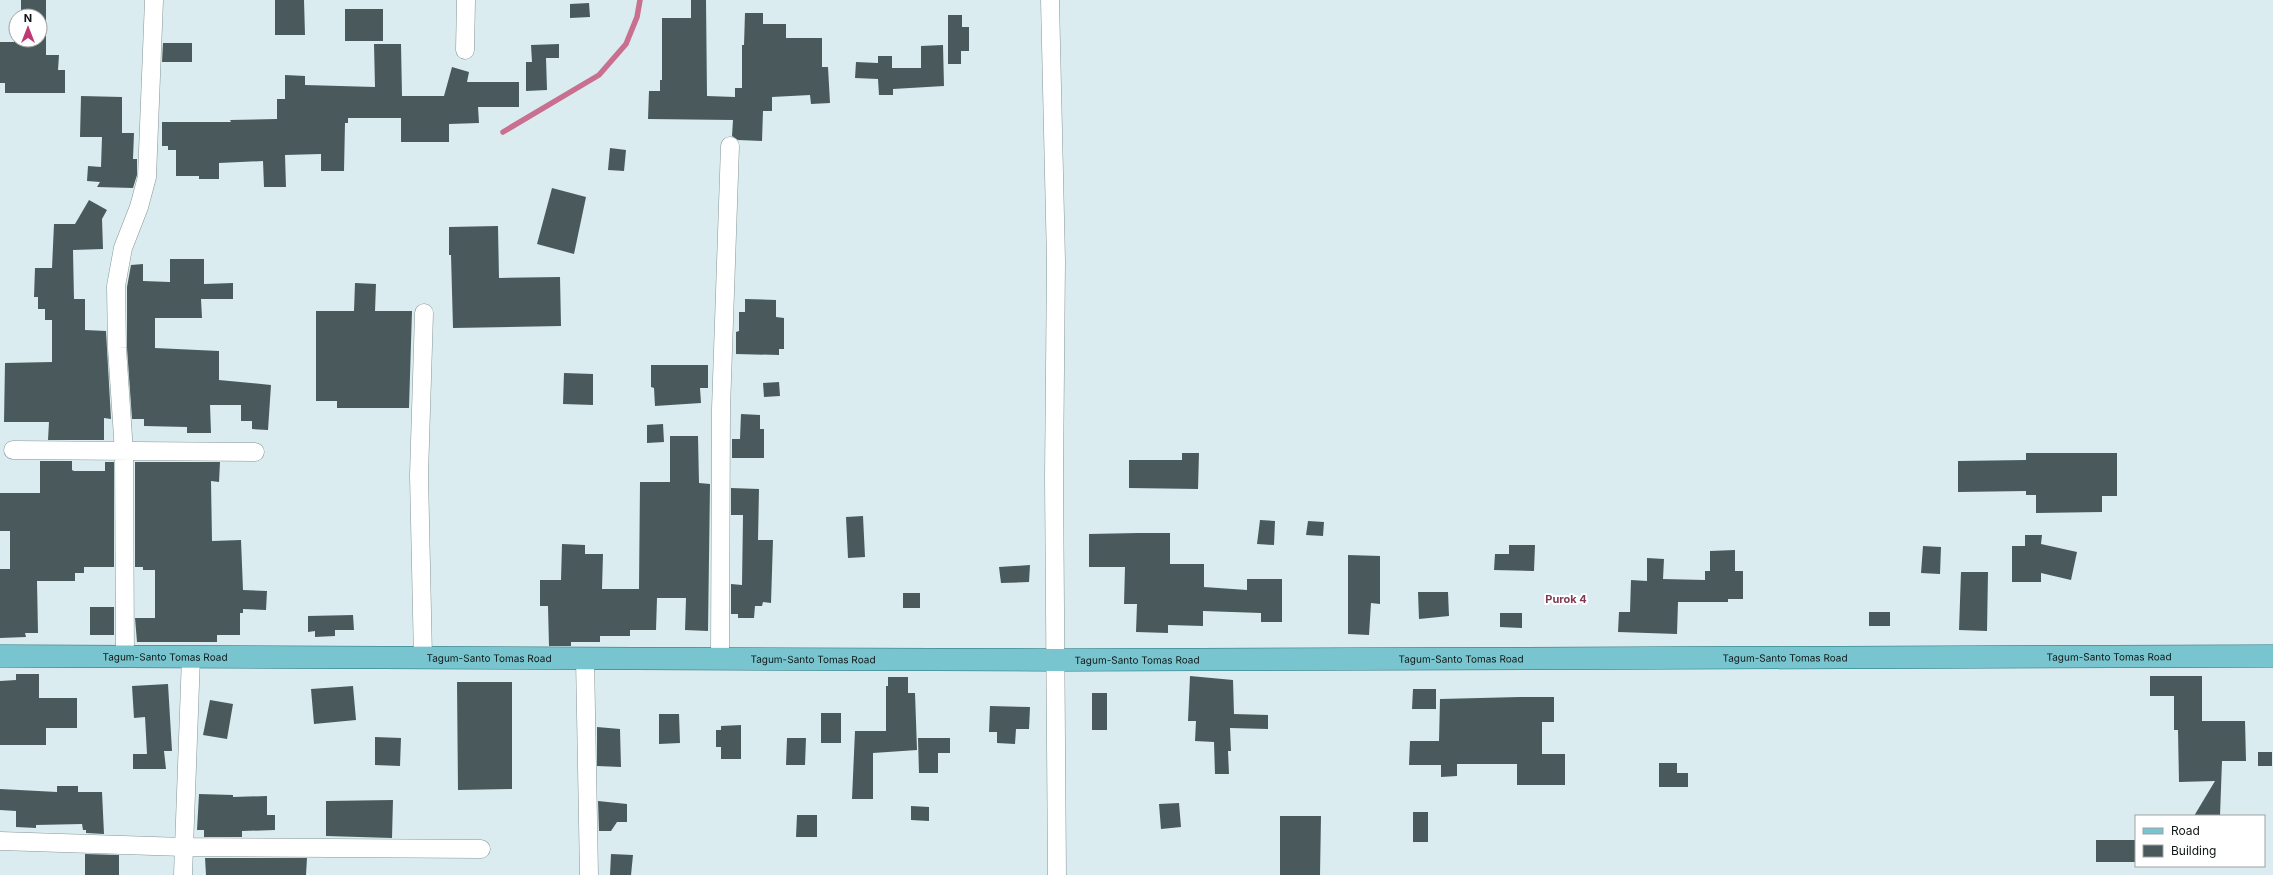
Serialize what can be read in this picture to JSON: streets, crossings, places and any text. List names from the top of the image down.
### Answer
{
  "streets": {
    "main road": ["Tagum-Santo Tomas Road"]
  },
  "districts": ["Purok 4"],
  "legend": ["Road", "Building"],
  "north": "top"
}
